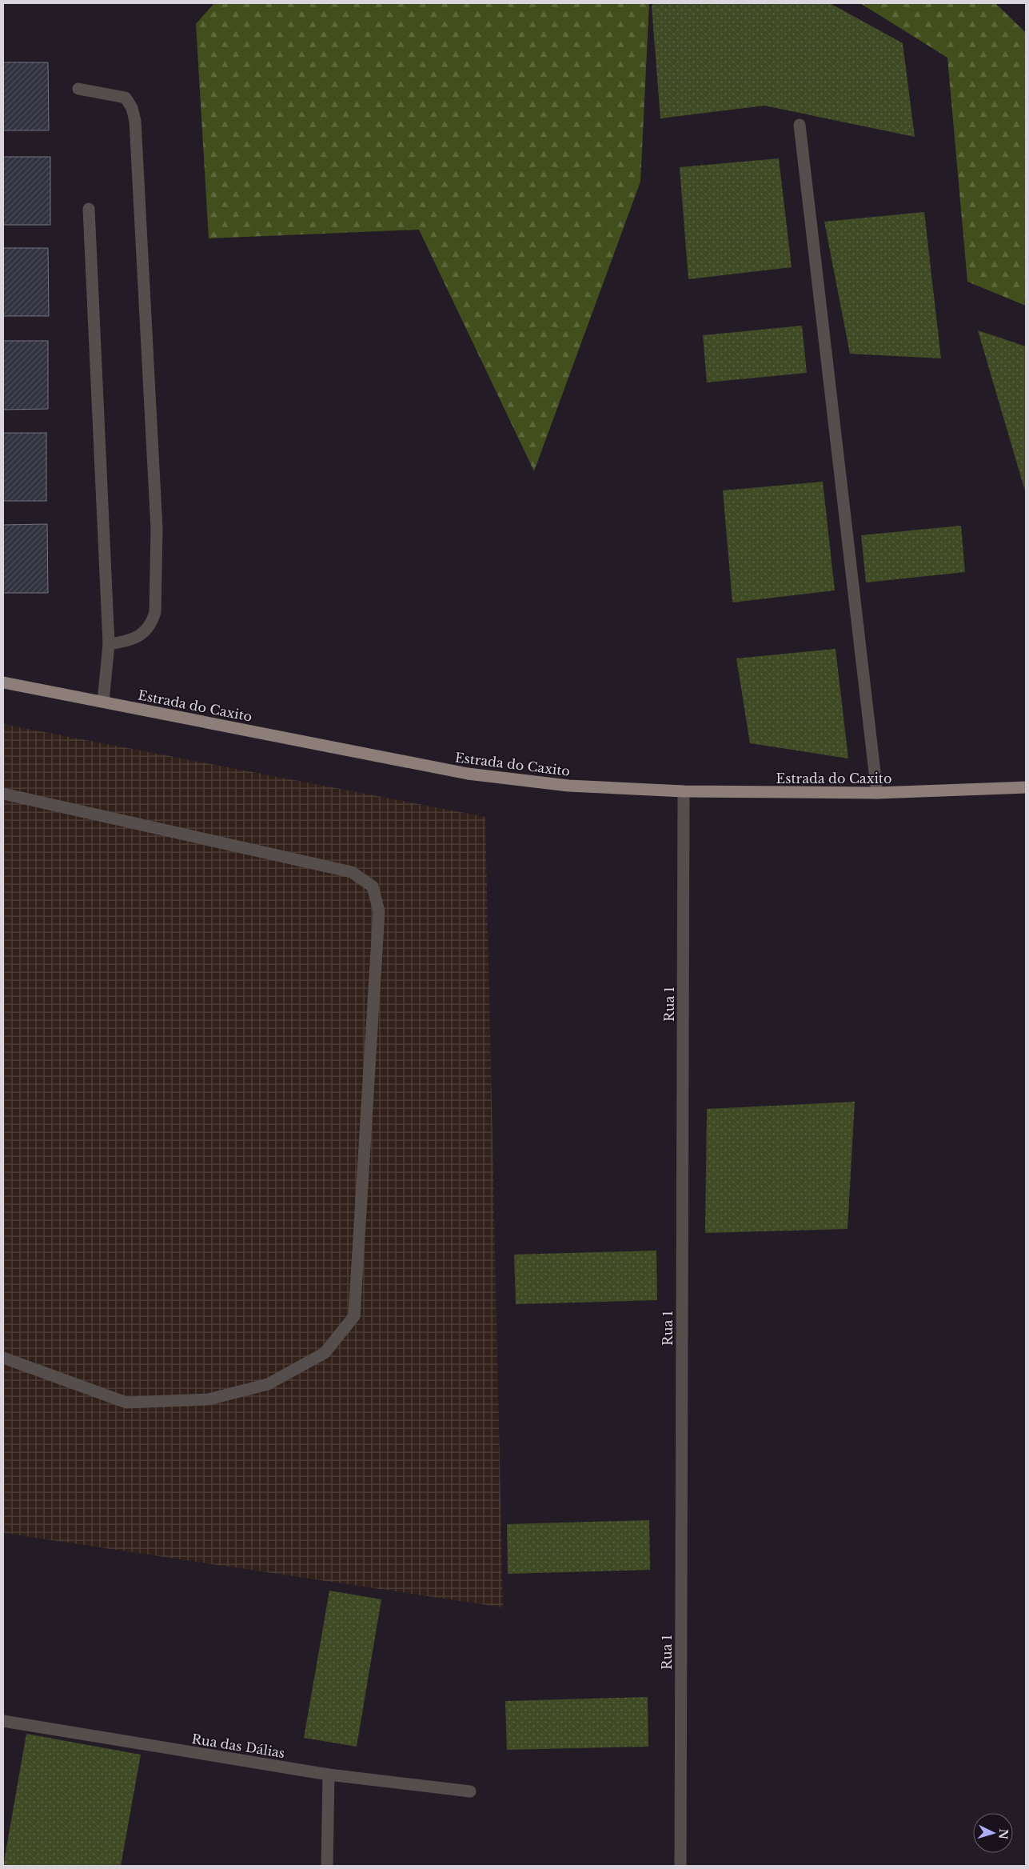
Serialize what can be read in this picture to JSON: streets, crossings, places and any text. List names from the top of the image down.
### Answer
{
  "streets": {
    "main road": ["Estrada do Caxito"],
    "street": ["Rua 1", "Rua das Dálias"]
  },
  "crossings": [
    ["Estrada do Caxito", "Rua 1"]
  ],
  "north": "right"
}
